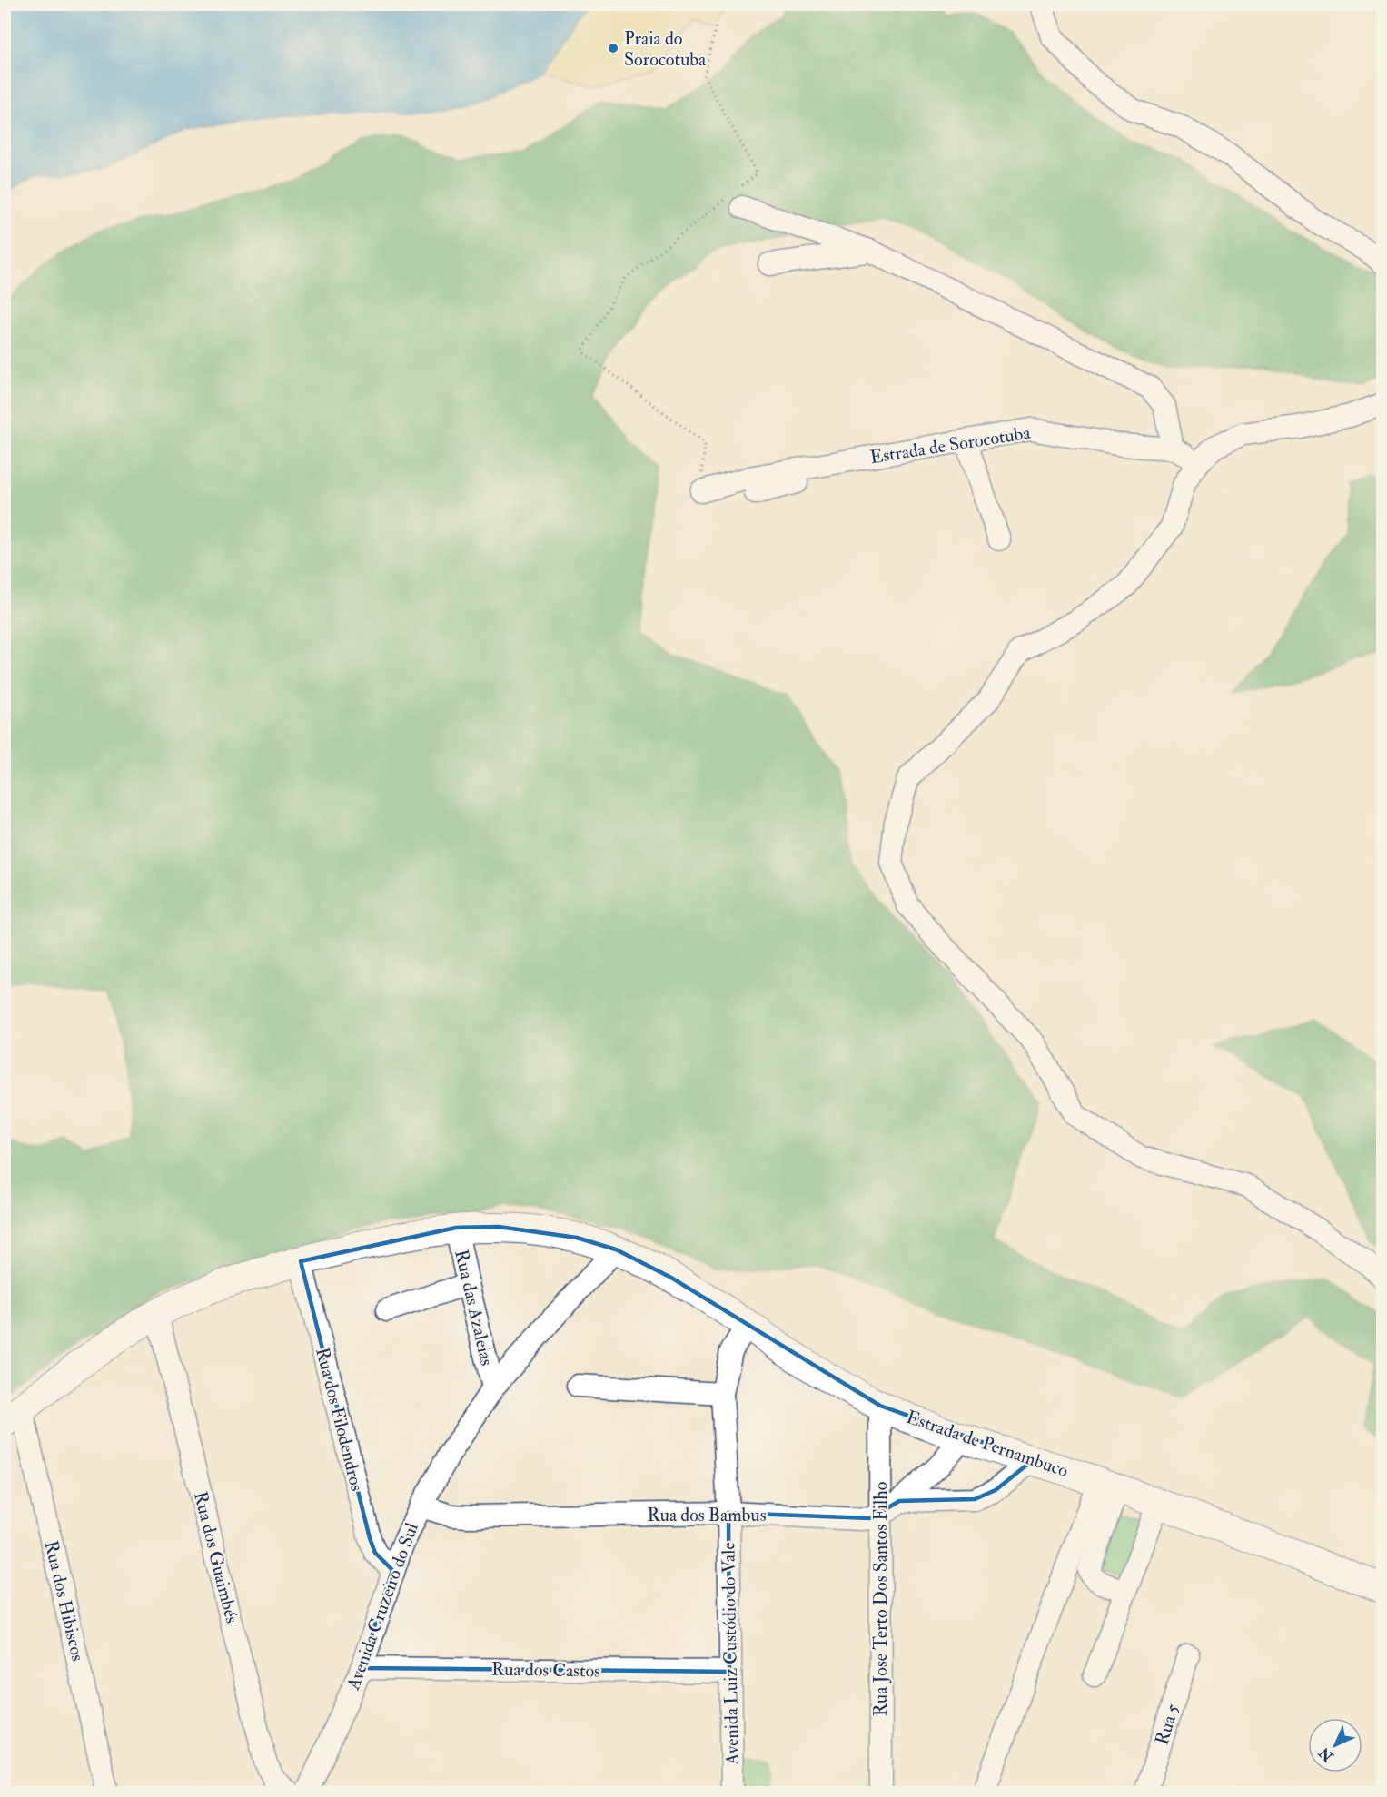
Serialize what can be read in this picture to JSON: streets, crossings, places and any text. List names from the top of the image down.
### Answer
{
  "streets": {
    "main road": ["Estrada de Pernambuco"],
    "street": [
      "Estrada de Sorocotuba",
      "Rua das Azaleias",
      "Rua dos Filodendros",
      "Rua dos Bambus",
      "Rua dos Guaimbés",
      "Rua Jose Terto Dos Santos Filho",
      "Rua dos Hibiscos",
      "Avenida Cruzeiro do Sul",
      "Avenida Luiz Custódio do Vale",
      "Rua dos Castos",
      "Rua 5"
    ]
  },
  "crossings": [
    ["Rua das Azaleias", "Estrada de Pernambuco"],
    ["Rua das Azaleias", "Avenida Cruzeiro do Sul"],
    ["Rua dos Filodendros", "Estrada de Pernambuco"],
    ["Rua dos Filodendros", "Avenida Cruzeiro do Sul"],
    ["Estrada de Pernambuco", "Rua dos Bambus"],
    ["Estrada de Pernambuco", "Rua dos Guaimbés"],
    ["Estrada de Pernambuco", "Rua Jose Terto Dos Santos Filho"],
    ["Estrada de Pernambuco", "Rua dos Hibiscos"],
    ["Estrada de Pernambuco", "Avenida Cruzeiro do Sul"],
    ["Estrada de Pernambuco", "Avenida Luiz Custódio do Vale"],
    ["Rua dos Bambus", "Rua Jose Terto Dos Santos Filho"],
    ["Rua dos Bambus", "Avenida Cruzeiro do Sul"],
    ["Rua dos Bambus", "Avenida Luiz Custódio do Vale"],
    ["Avenida Cruzeiro do Sul", "Rua dos Castos"],
    ["Avenida Luiz Custódio do Vale", "Rua dos Castos"]
  ],
  "places": ["Praia do Sorocotuba"],
  "north": "bottom left"
}
